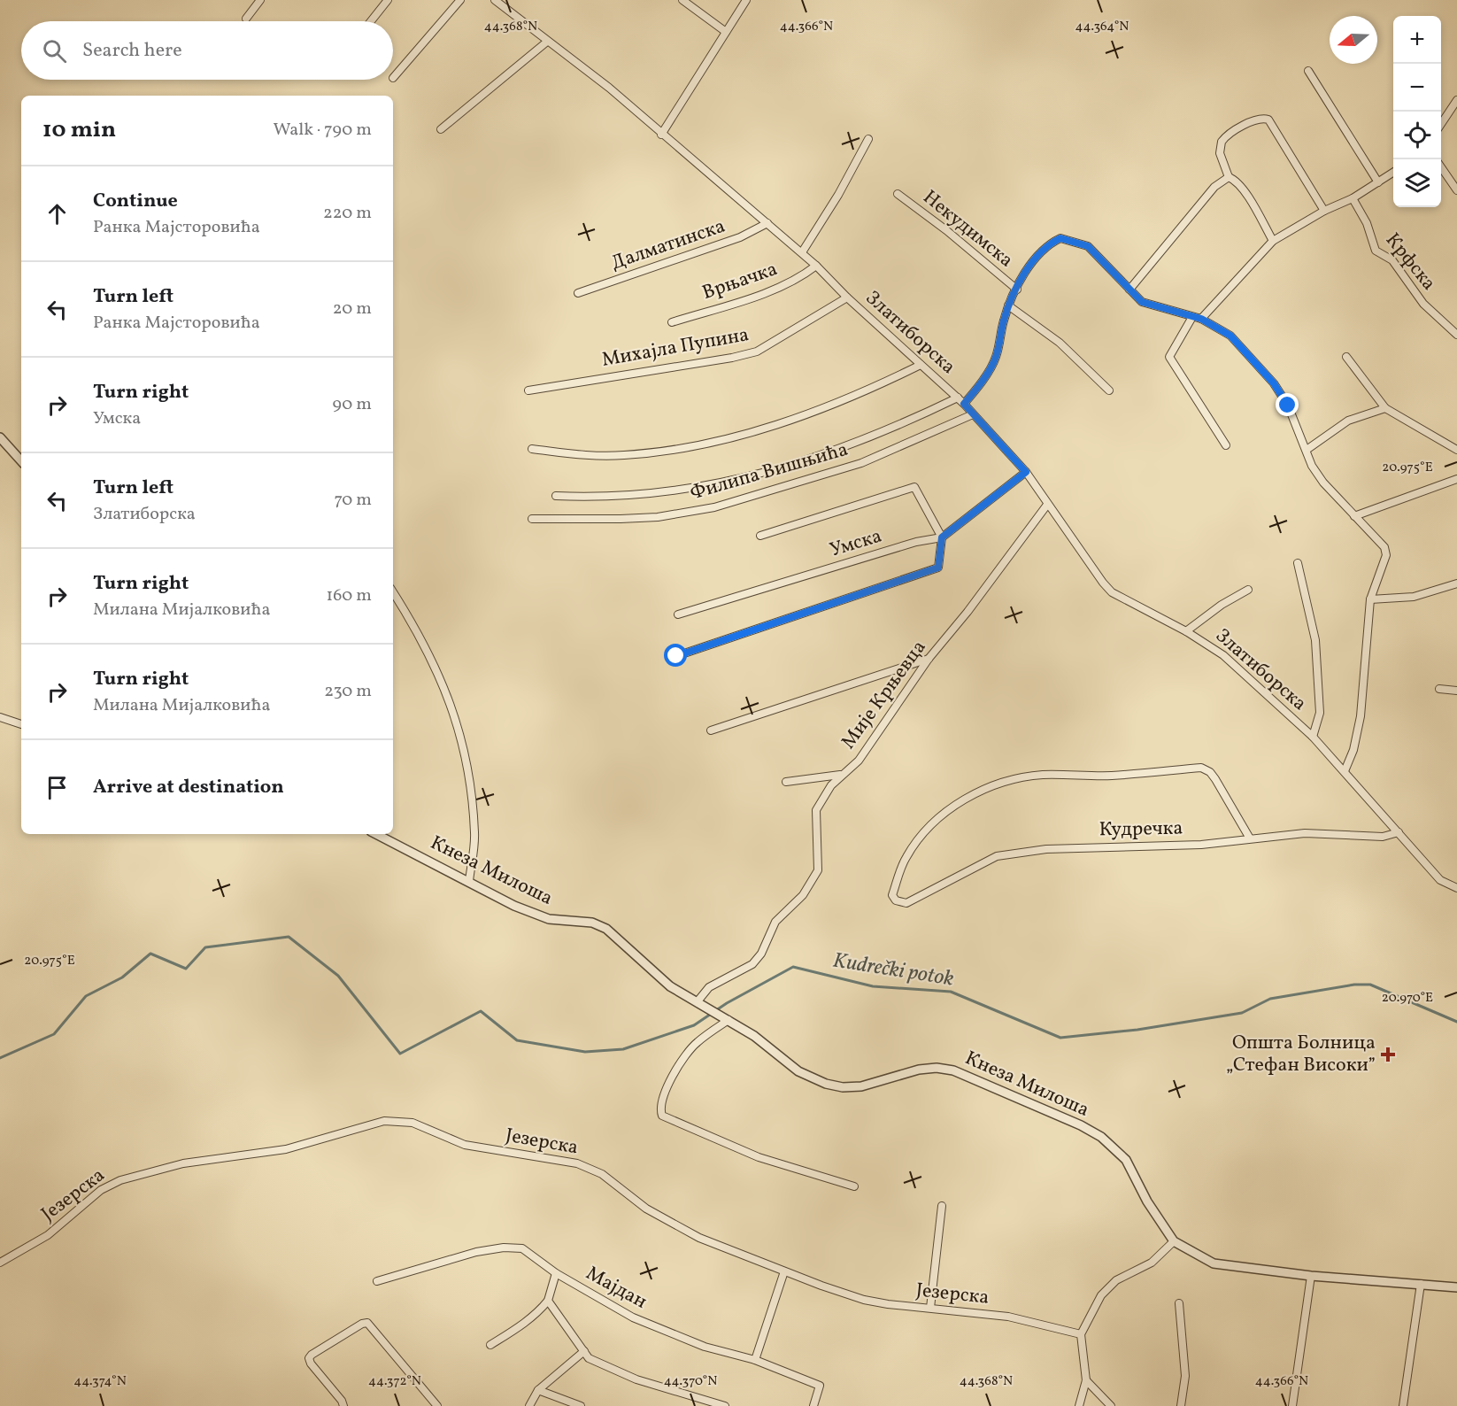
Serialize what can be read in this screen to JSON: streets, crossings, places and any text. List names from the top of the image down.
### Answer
{
  "streets": {
    "street": [
      "Некудимска",
      "Далматинска",
      "Крфска",
      "Врњачка",
      "Златиборска",
      "Михајла Пупина",
      "Филипа Вишњића",
      "Умска",
      "Мије Крњевца",
      "Кудречка",
      "Кнеза Милоша",
      "Језерска",
      "Мајдан"
    ]
  },
  "crossings": [
    ["Далматинска", "Златиборска"],
    ["Врњачка", "Златиборска"],
    ["Златиборска", "Михајла Пупина"],
    ["Златиборска", "Филипа Вишњића"],
    ["Златиборска", "Умска"],
    ["Златиборска", "Мије Крњевца"],
    ["Златиборска", "Кудречка"],
    ["Мије Крњевца", "Кнеза Милоша"]
  ],
  "water": ["Kudrečki potok"],
  "places": {
    "health": ["Општа Болница „Стефан Високи”"]
  },
  "north": "left",
  "page": {
    "map_buttons": ["+", "−"],
    "search": "Search here",
    "heading": ["10 min", "Walk · 790 m"],
    "list": [
      ["Continue", "Ранка Мајсторовића", "220 m"],
      ["Turn left", "Ранка Мајсторовића", "20 m"],
      ["Turn right", "Умска", "90 m"],
      ["Turn left", "Златиборска", "70 m"],
      ["Turn right", "Милана Мијалковића", "160 m"],
      ["Turn right", "Милана Мијалковића", "230 m"],
      "Arrive at destination"
    ]
  },
  "coordinates": [
    "44.368°N",
    "44.366°N",
    "44.364°N",
    "20.975°E",
    "20.970°E",
    "44.374°N",
    "44.372°N",
    "44.370°N"
  ]
}
